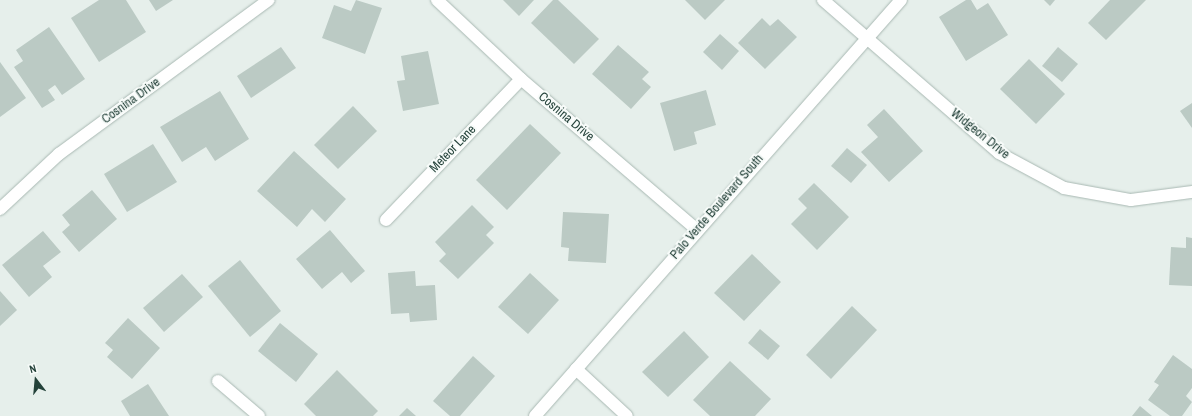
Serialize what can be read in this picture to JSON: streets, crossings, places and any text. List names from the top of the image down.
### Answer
{
  "streets": {
    "street": [
      "Cosnina Drive",
      "Widgeon Drive",
      "Meteor Lane",
      "Palo Verde Boulevard South"
    ]
  },
  "crossings": [
    ["Cosnina Drive", "Meteor Lane"],
    ["Cosnina Drive", "Palo Verde Boulevard South"],
    ["Widgeon Drive", "Palo Verde Boulevard South"]
  ],
  "north": "top"
}
